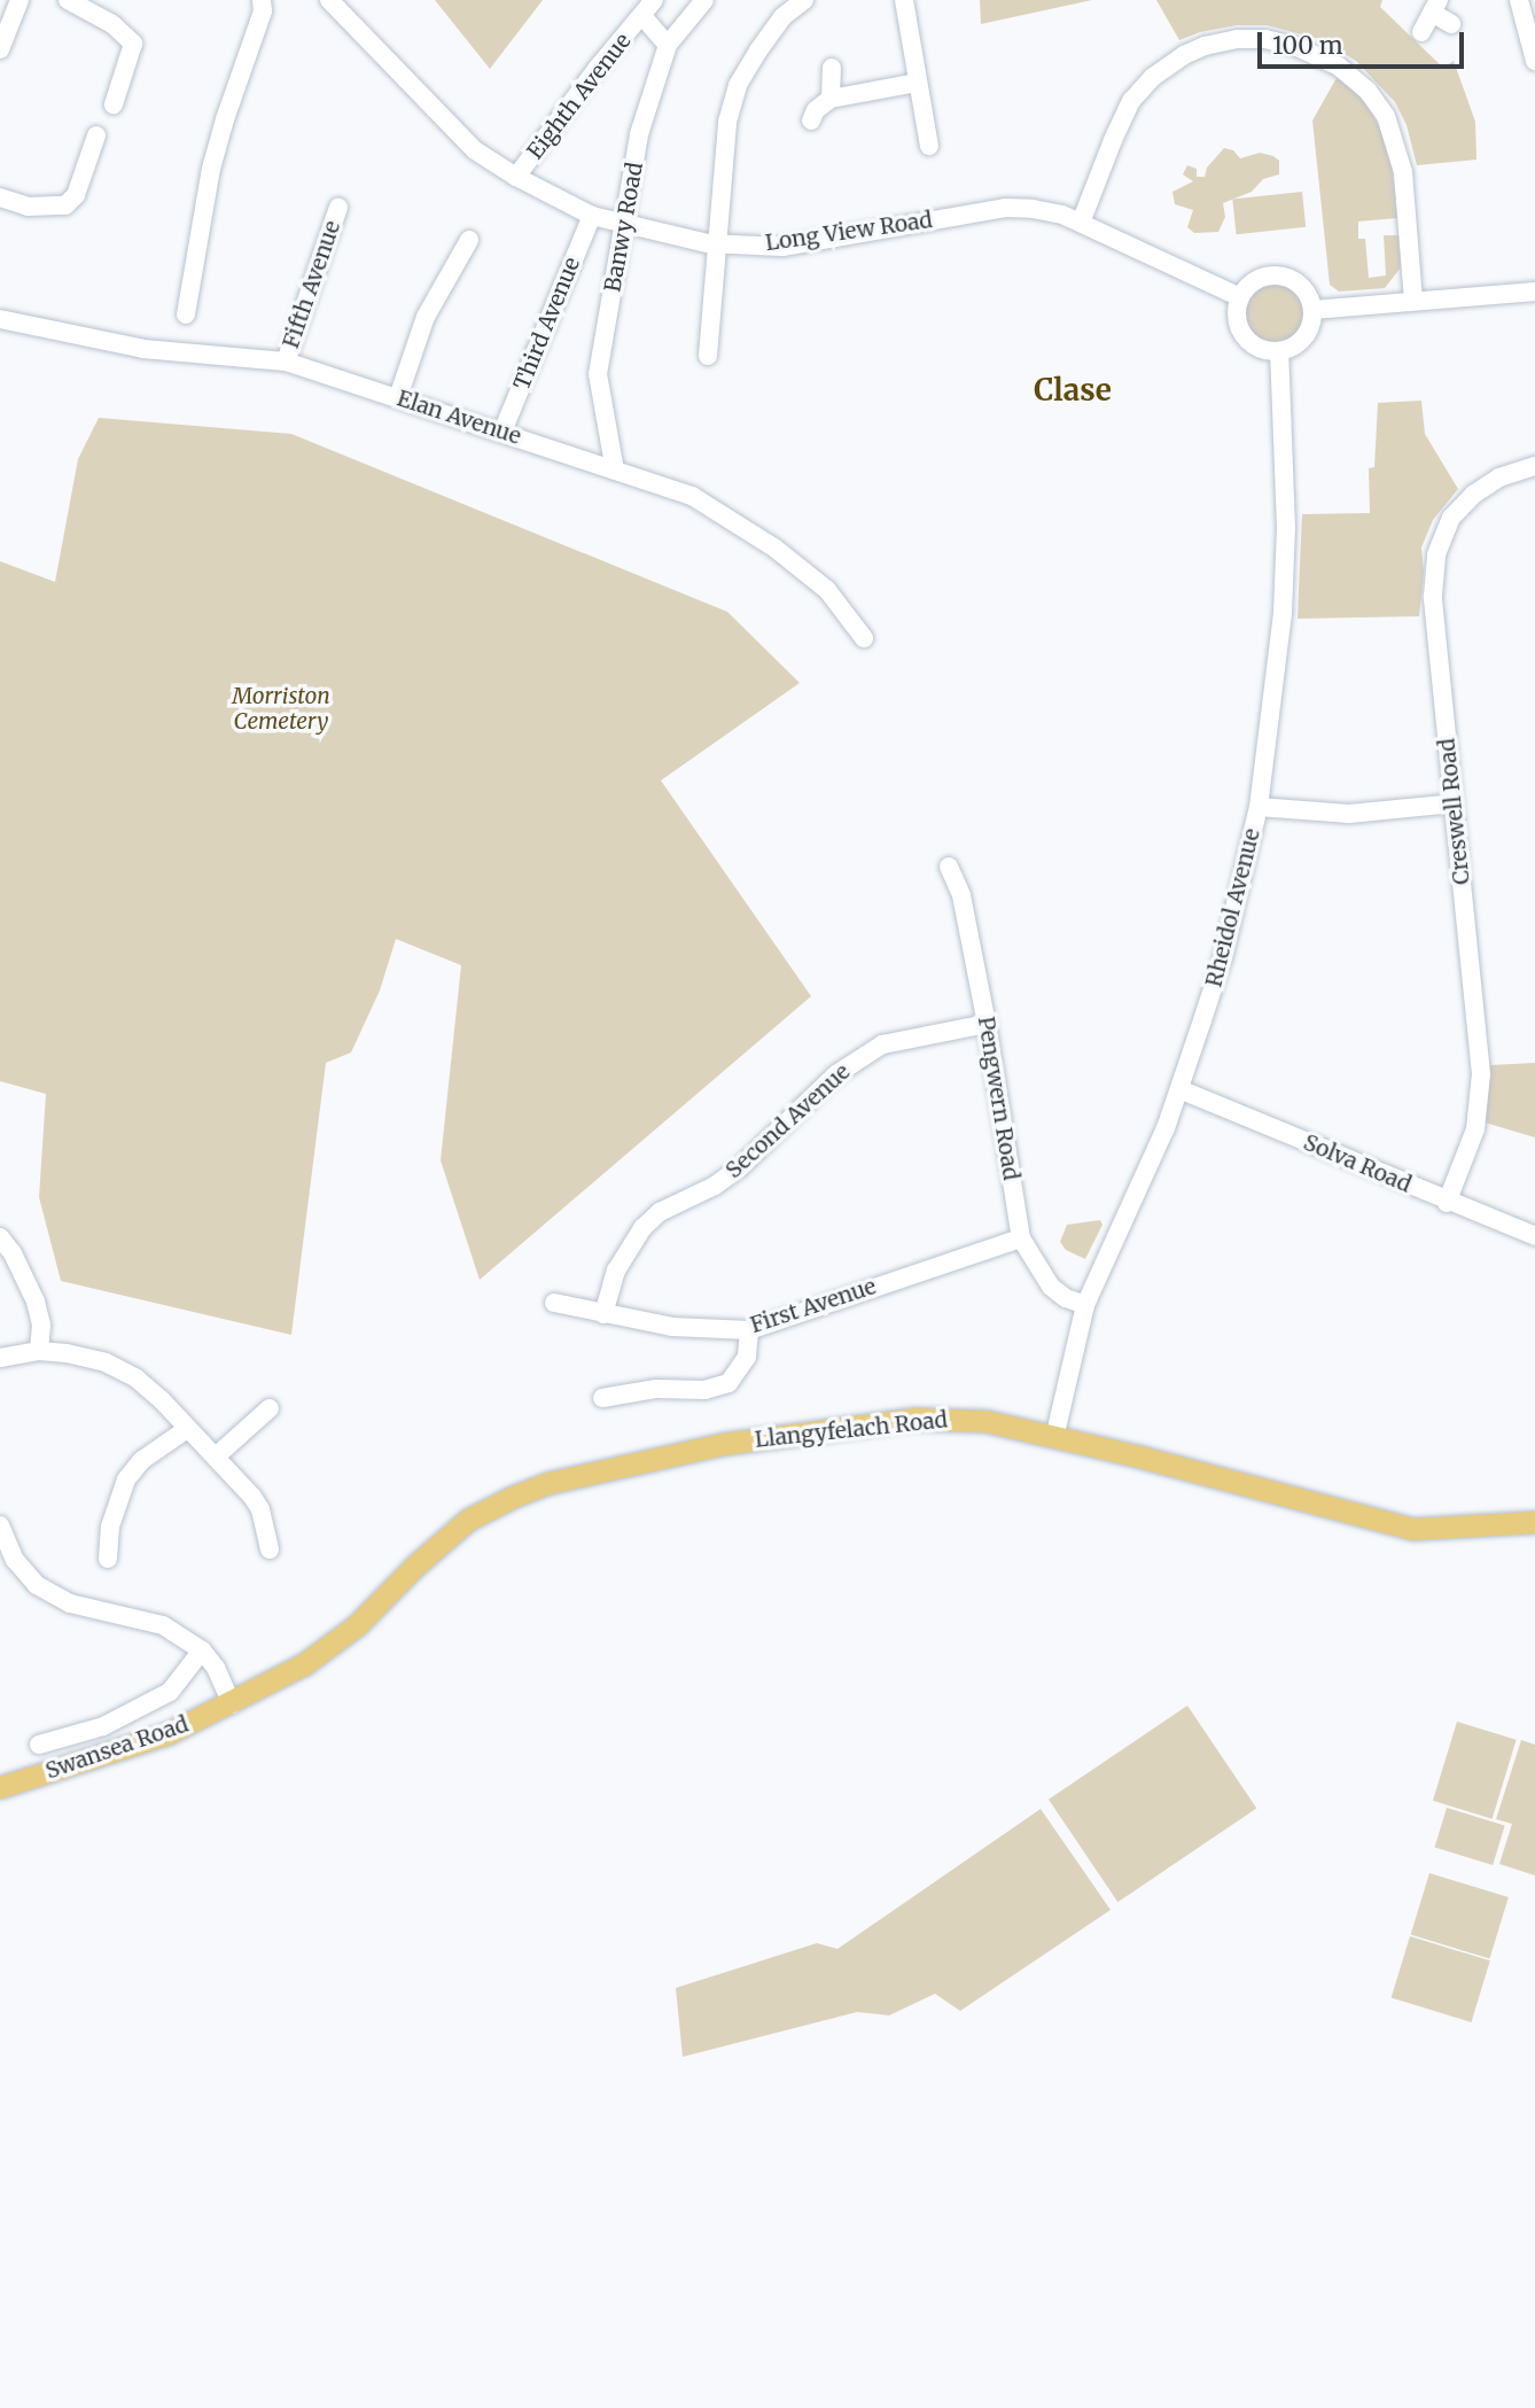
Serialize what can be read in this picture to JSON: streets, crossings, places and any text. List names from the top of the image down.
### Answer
{
  "streets": {
    "main road": ["Llangyfelach Road", "Swansea Road"],
    "street": [
      "Eighth Avenue",
      "Banwy Road",
      "Long View Road",
      "Fifth Avenue",
      "Third Avenue",
      "Elan Avenue",
      "Creswell Road",
      "Rheidol Avenue",
      "Pengwern Road",
      "Second Avenue",
      "Solva Road",
      "First Avenue"
    ]
  },
  "crossings": [
    ["Eighth Avenue", "Long View Road"],
    ["Banwy Road", "Long View Road"],
    ["Banwy Road", "Elan Avenue"],
    ["Long View Road", "Third Avenue"],
    ["Long View Road", "Rheidol Avenue"],
    ["Fifth Avenue", "Elan Avenue"],
    ["Third Avenue", "Elan Avenue"],
    ["Creswell Road", "Solva Road"],
    ["Rheidol Avenue", "Pengwern Road"],
    ["Rheidol Avenue", "Solva Road"],
    ["Rheidol Avenue", "Llangyfelach Road"],
    ["Pengwern Road", "Second Avenue"],
    ["Pengwern Road", "First Avenue"],
    ["Second Avenue", "First Avenue"],
    ["Llangyfelach Road", "Swansea Road"]
  ],
  "districts": ["Clase"],
  "parks": ["Morriston Cemetery"],
  "scale_bar": "100 m"
}
